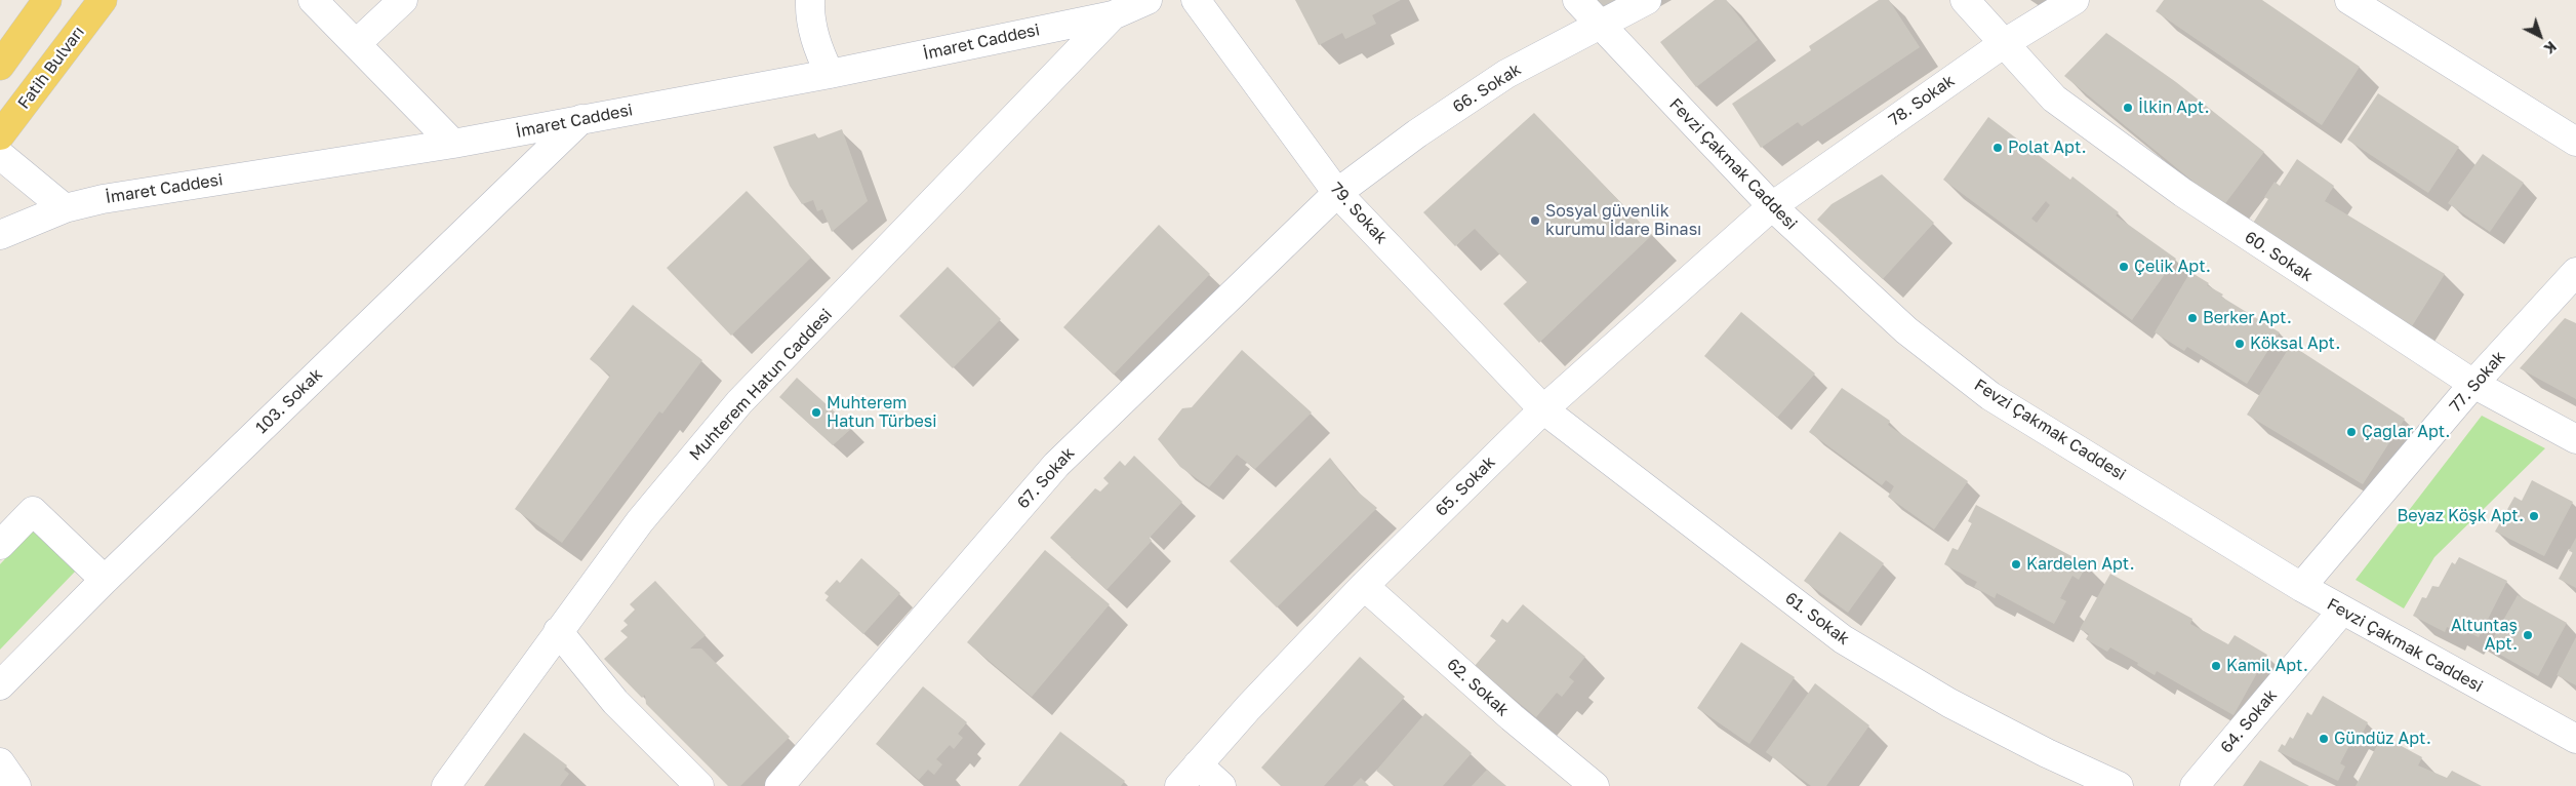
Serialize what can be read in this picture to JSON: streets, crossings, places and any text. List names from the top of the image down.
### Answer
{
  "streets": {
    "main road": ["Fatih Bulvarı"],
    "street": [
      "İmaret Caddesi",
      "66. Sokak",
      "78. Sokak",
      "Fevzi Çakmak Caddesi",
      "79. Sokak",
      "60. Sokak",
      "77. Sokak",
      "Muhterem Hatun Caddesi",
      "103. Sokak",
      "67. Sokak",
      "65. Sokak",
      "61. Sokak",
      "62. Sokak",
      "64. Sokak"
    ]
  },
  "crossings": [
    ["İmaret Caddesi", "Muhterem Hatun Caddesi"],
    ["İmaret Caddesi", "103. Sokak"],
    ["66. Sokak", "Fevzi Çakmak Caddesi"],
    ["66. Sokak", "79. Sokak"],
    ["66. Sokak", "67. Sokak"],
    ["78. Sokak", "Fevzi Çakmak Caddesi"],
    ["78. Sokak", "60. Sokak"],
    ["78. Sokak", "65. Sokak"],
    ["Fevzi Çakmak Caddesi", "77. Sokak"],
    ["Fevzi Çakmak Caddesi", "65. Sokak"],
    ["Fevzi Çakmak Caddesi", "64. Sokak"],
    ["79. Sokak", "67. Sokak"],
    ["79. Sokak", "65. Sokak"],
    ["79. Sokak", "61. Sokak"],
    ["60. Sokak", "77. Sokak"],
    ["65. Sokak", "61. Sokak"],
    ["65. Sokak", "62. Sokak"]
  ],
  "places": [
    "İlkin Apt.",
    "Polat Apt.",
    "Sosyal güvenlik kurumu İdare Binası",
    "Çelik Apt.",
    "Berker Apt.",
    "Köksal Apt.",
    "Muhterem Hatun Türbesi",
    "Çağlar Apt.",
    "Beyaz Köşk Apt.",
    "Kardelen Apt.",
    "Altuntaş Apt.",
    "Kamil Apt.",
    "Gündüz Apt."
  ],
  "north": "bottom right"
}
